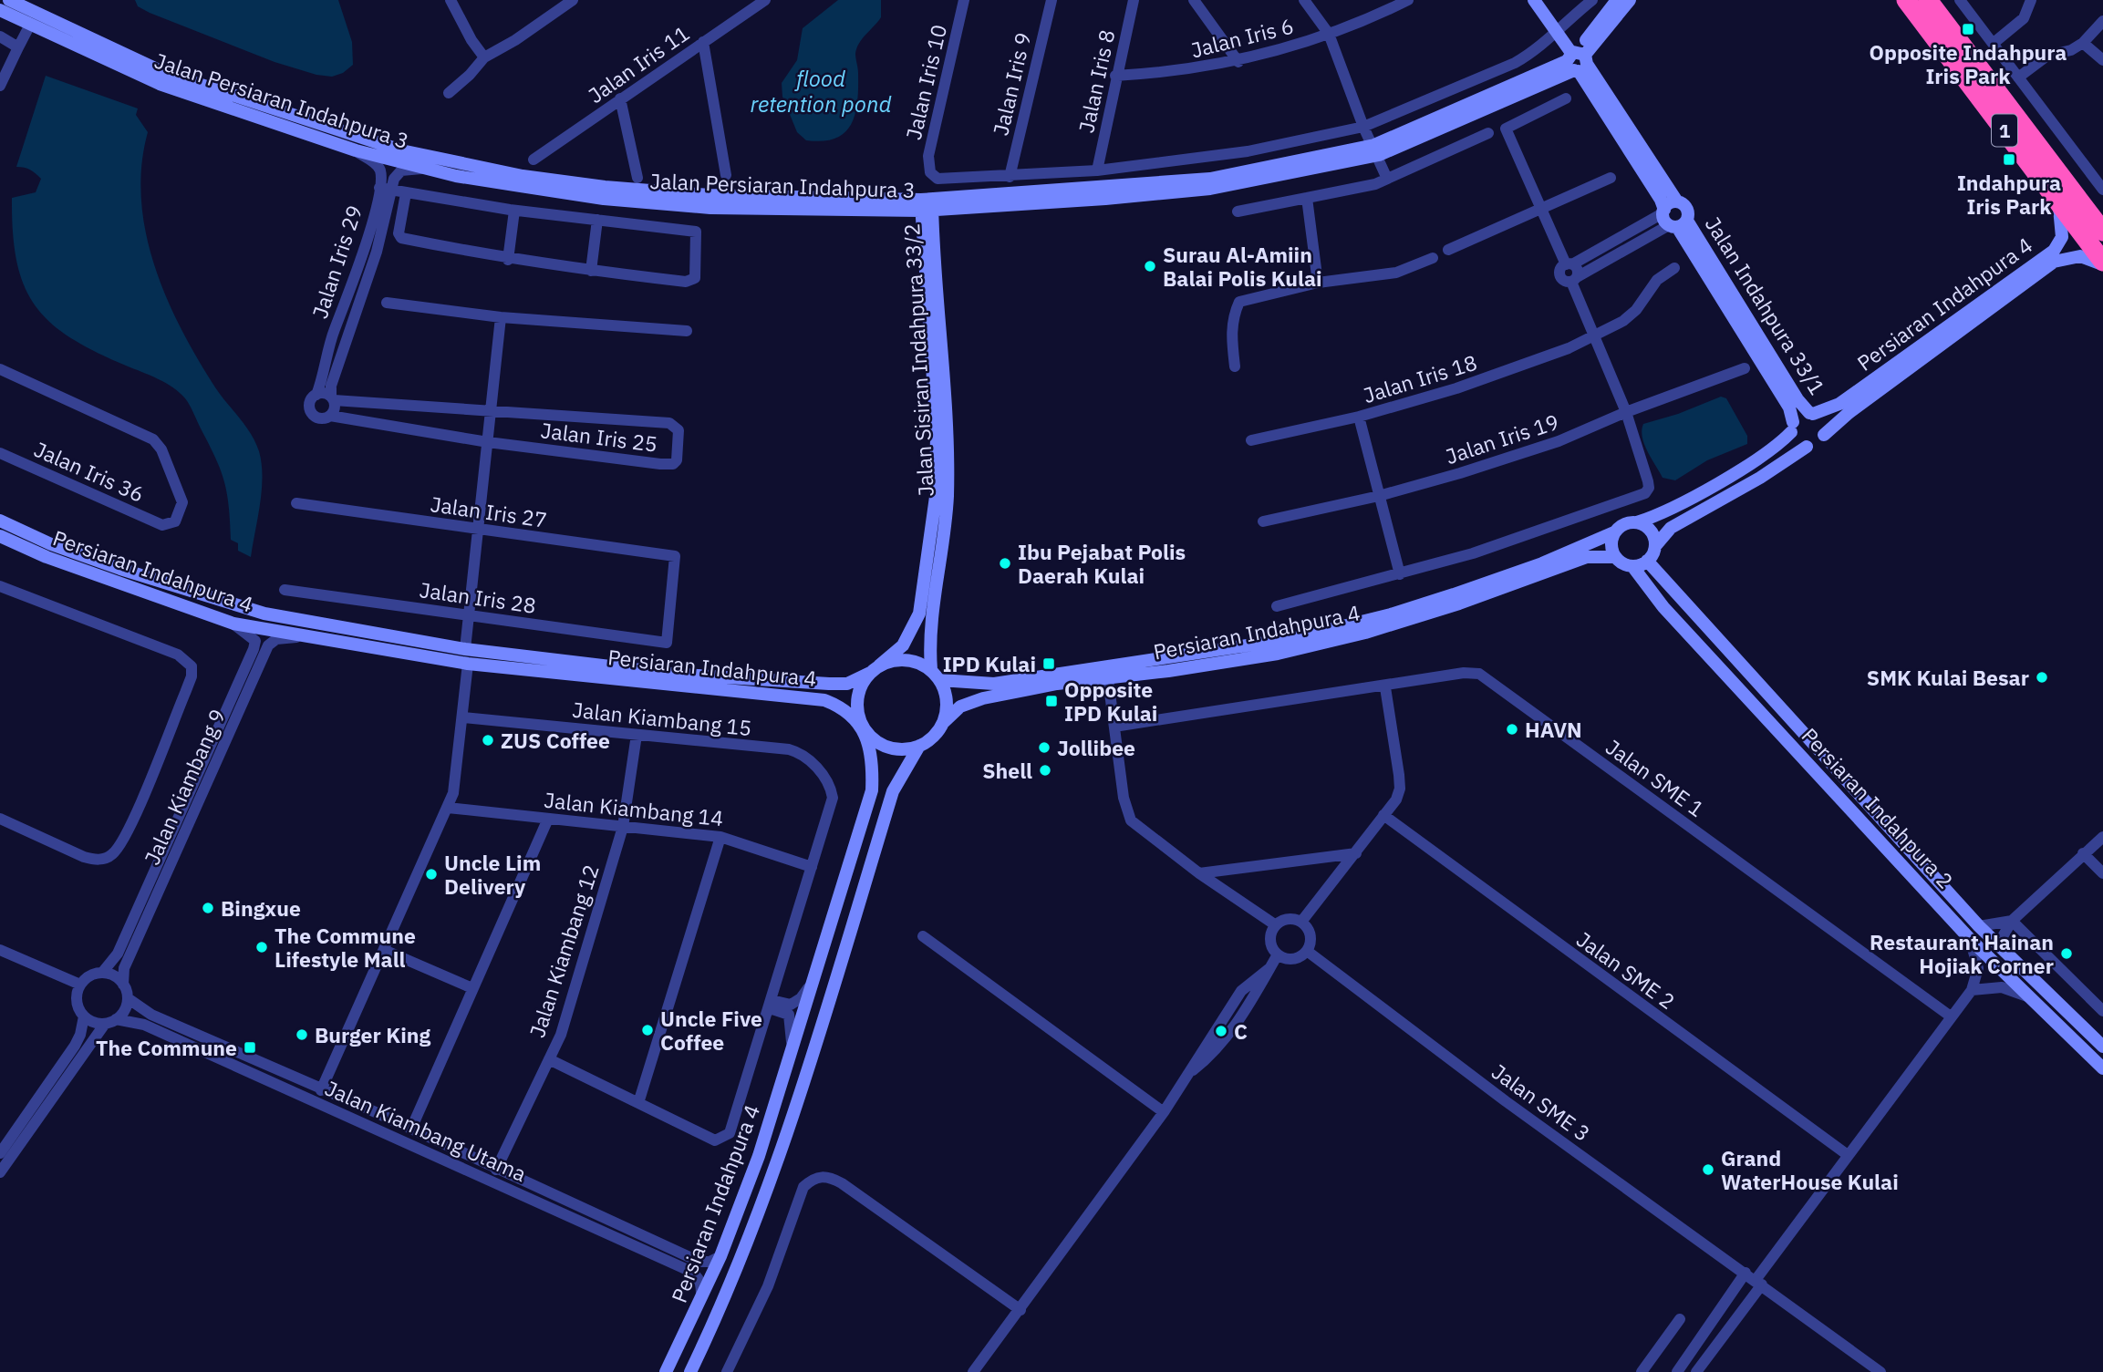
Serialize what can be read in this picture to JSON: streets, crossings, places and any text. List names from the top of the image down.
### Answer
{
  "streets": {
    "highway": ["1"],
    "street": [
      "Jalan Iris 6",
      "Jalan Iris 11",
      "Jalan Iris 8",
      "Jalan Iris 10",
      "Jalan Iris 9",
      "Jalan Persiaran Indahpura 3",
      "Jalan Iris 29",
      "Persiaran Indahpura 4",
      "Jalan Indahpura 33/1",
      "Jalan Sisiran Indahpura 33/2",
      "Jalan Iris 18",
      "Jalan Iris 25",
      "Jalan Iris 19",
      "Jalan Iris 36",
      "Jalan Iris 27",
      "Jalan Iris 28",
      "Jalan Kiambang 15",
      "Jalan SME 1",
      "Jalan Kiambang 9",
      "Persiaran Indahpura 2",
      "Jalan Kiambang 14",
      "Jalan Kiambang 12",
      "Jalan SME 2",
      "Jalan SME 3",
      "Jalan Kiambang Utama"
    ]
  },
  "crossings": [
    ["Jalan Iris 6", "Jalan Iris 8"],
    ["Jalan Iris 10", "Jalan Iris 9"],
    ["Jalan Persiaran Indahpura 3", "Jalan Iris 29"],
    ["Jalan Persiaran Indahpura 3", "Jalan Indahpura 33/1"],
    ["Jalan Persiaran Indahpura 3", "Jalan Sisiran Indahpura 33/2"],
    ["1", "Persiaran Indahpura 4"],
    ["Jalan Iris 29", "Jalan Iris 25"],
    ["Persiaran Indahpura 4", "Jalan Indahpura 33/1"],
    ["Persiaran Indahpura 4", "Jalan Sisiran Indahpura 33/2"],
    ["Persiaran Indahpura 4", "Jalan Kiambang 9"],
    ["Persiaran Indahpura 4", "Persiaran Indahpura 2"],
    ["Persiaran Indahpura 4", "Jalan Kiambang Utama"],
    ["Jalan Iris 27", "Jalan Iris 28"],
    ["Jalan Kiambang 15", "Jalan Kiambang 14"],
    ["Jalan Kiambang 15", "Jalan Kiambang 12"],
    ["Jalan Kiambang 9", "Jalan Kiambang Utama"],
    ["Jalan Kiambang 14", "Jalan Kiambang 12"],
    ["Jalan Kiambang 12", "Jalan Kiambang Utama"]
  ],
  "water": ["flood retention pond"],
  "places": {
    "transit": [
      "Opposite Indahpura Iris Park",
      "Indahpura Iris Park",
      "IPD Kulai",
      "Opposite IPD Kulai",
      "The Commune"
    ],
    "other": [
      "Surau Al-Amiin Balai Polis Kulai",
      "Ibu Pejabat Polis Daerah Kulai",
      "SMK Kulai Besar",
      "HAVN",
      "ZUS Coffee",
      "Jollibee",
      "Shell",
      "Uncle Lim Delivery",
      "Bingxue",
      "The Commune Lifestyle Mall",
      "Restaurant Hainan Hojiak Corner",
      "Uncle Five Coffee",
      "C",
      "Burger King",
      "Grand WaterHouse Kulai"
    ]
  }
}
